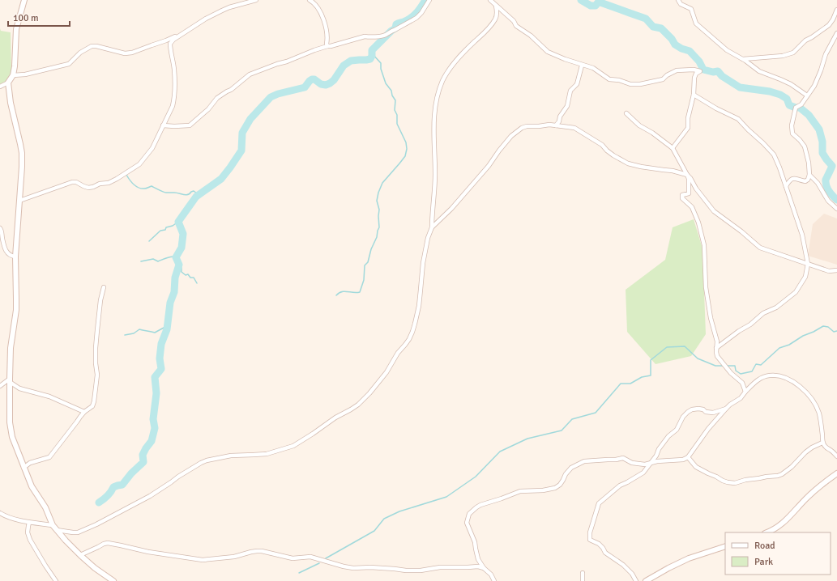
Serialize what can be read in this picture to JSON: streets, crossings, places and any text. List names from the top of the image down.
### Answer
{
  "legend": ["Road", "Park"],
  "scale_bar": "100 m"
}
